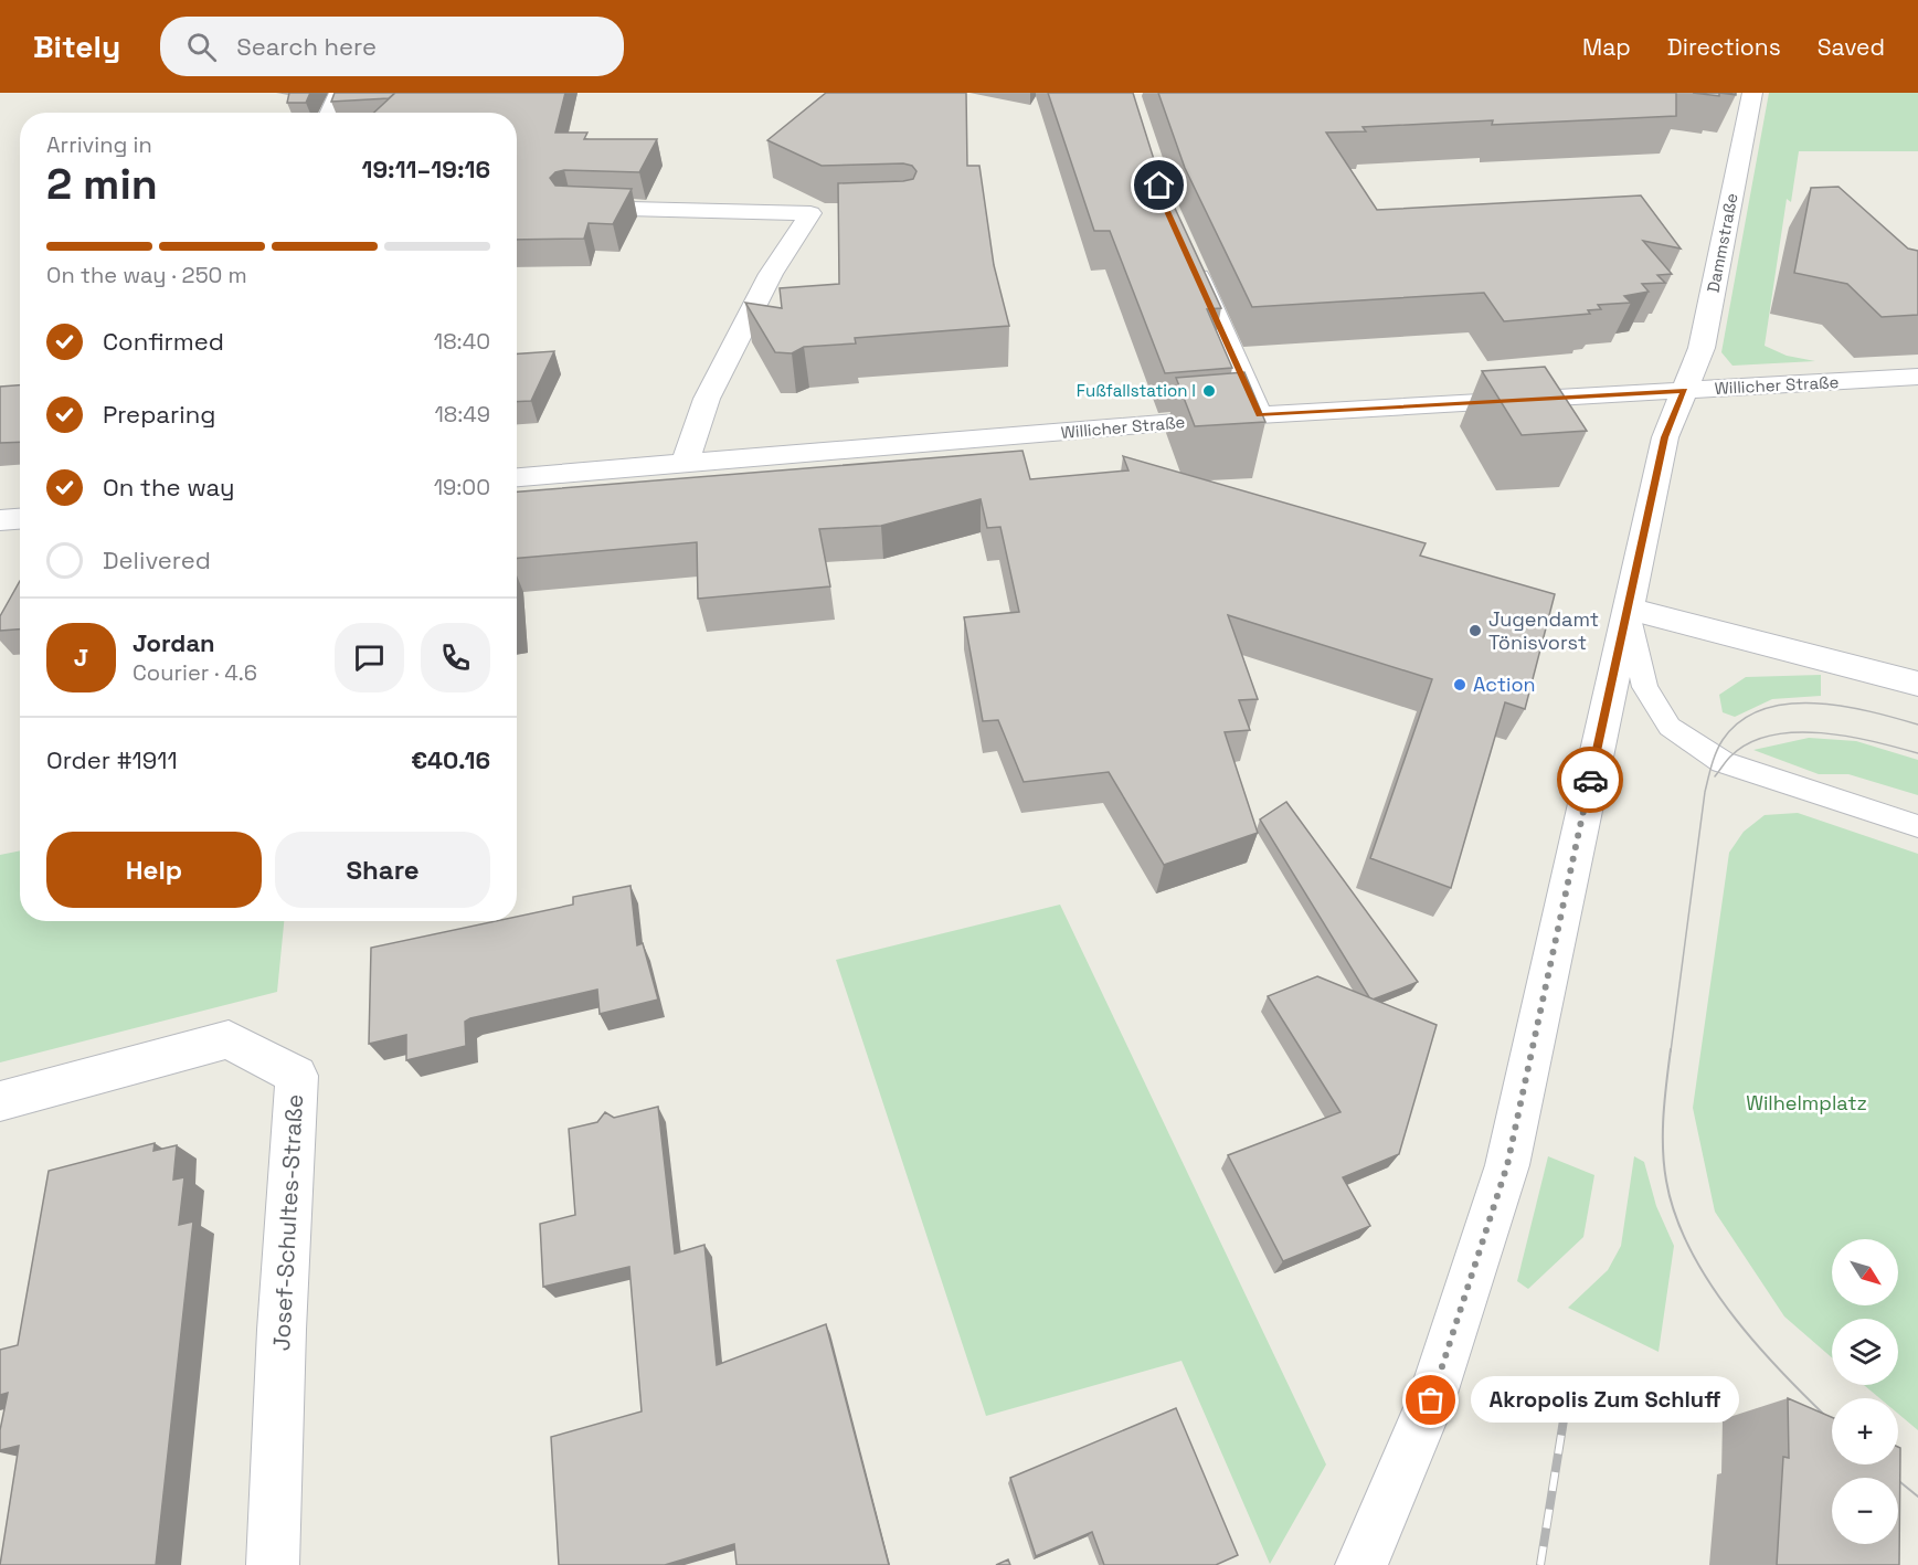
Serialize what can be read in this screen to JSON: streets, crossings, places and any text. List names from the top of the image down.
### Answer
{
  "streets": {
    "street": ["Dammstraße", "Willicher Straße", "Josef-Schultes-Straße"]
  },
  "crossings": [
    ["Dammstraße", "Willicher Straße"]
  ],
  "parks": ["Wilhelmplatz"],
  "places": [
    "Fußfallstation I",
    "Jugendamt Tönisvorst",
    "Action",
    "Akropolis Zum Schluff"
  ],
  "north": "bottom right",
  "page": {
    "header": "Bitely",
    "search": "Search here",
    "nav": ["Map", "Directions", "Saved"],
    "heading": ["2 min", "Arriving in", "19:11–19:16"],
    "panel": [
      "Jordan",
      "Courier · 4.6",
      "Order #1911",
      "€40.16"
    ],
    "bar": "On the way · 250 m",
    "list": [
      ["Confirmed", "18:40"],
      ["Preparing", "18:49"],
      ["On the way", "19:00"],
      "Delivered"
    ],
    "round": "J",
    "buttons": ["Help", "Share"],
    "map_buttons": ["+", "−"],
    "bubble": "Akropolis Zum Schluff"
  }
}
